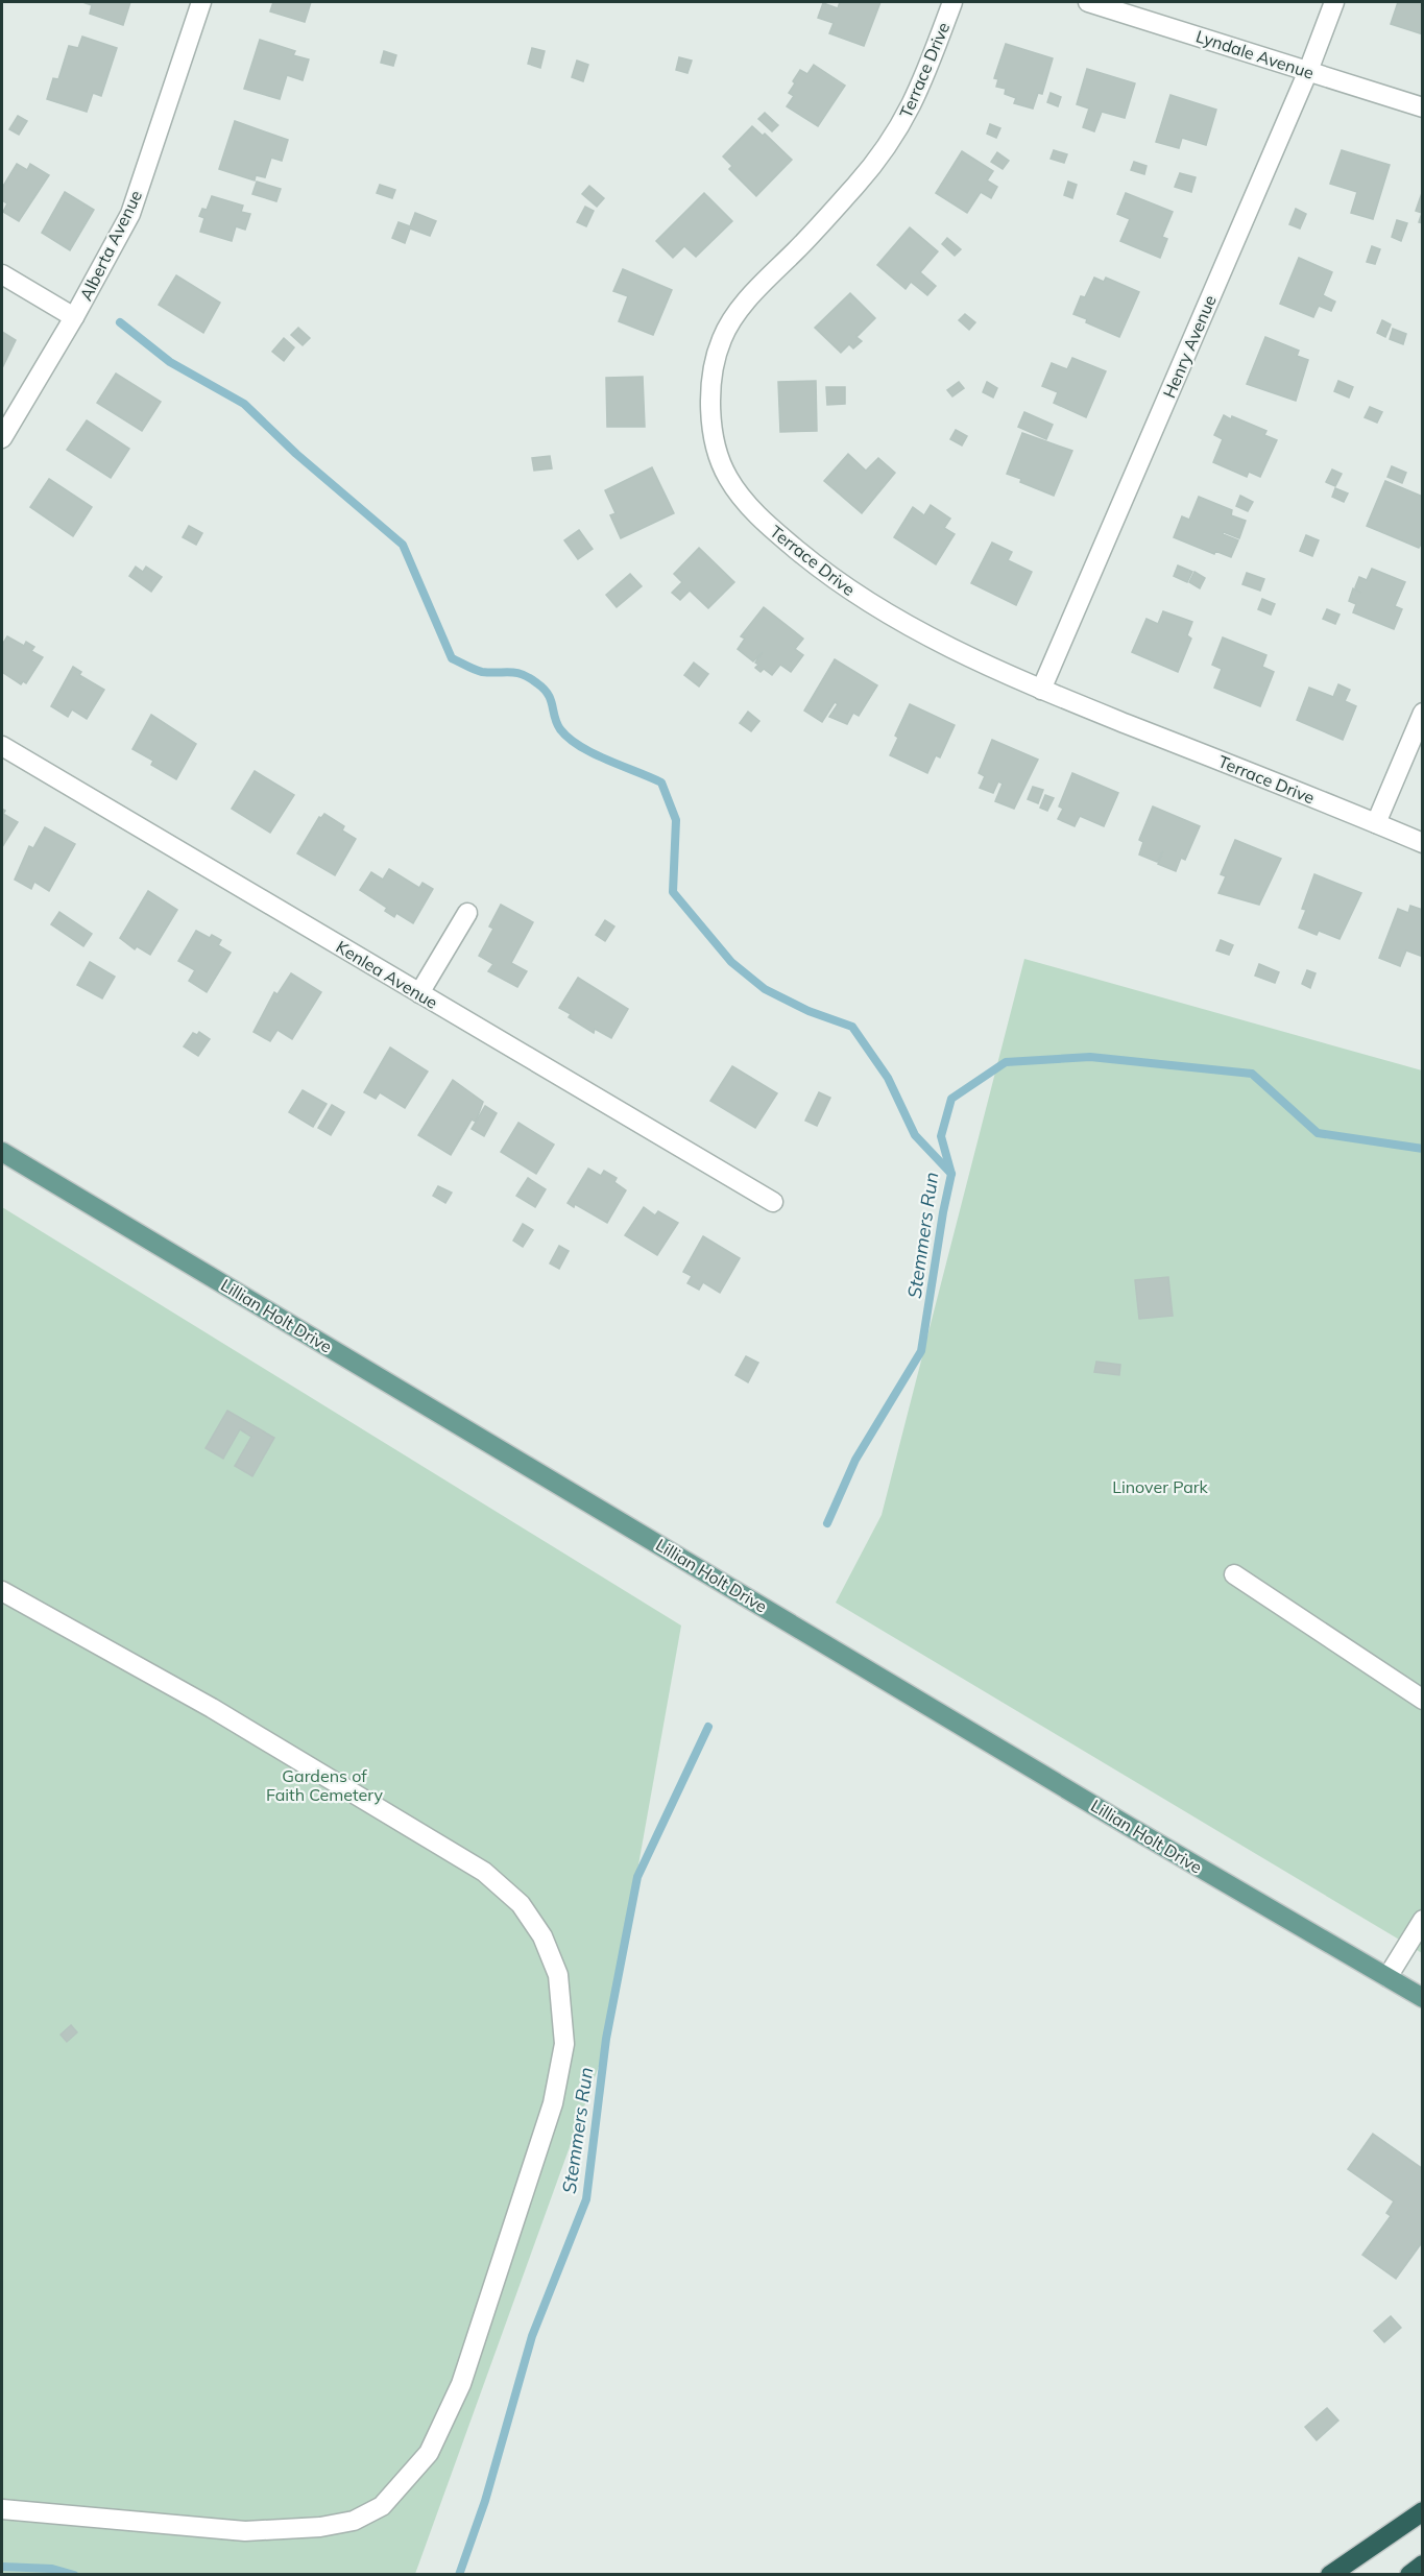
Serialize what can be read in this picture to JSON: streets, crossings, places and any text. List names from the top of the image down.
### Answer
{
  "streets": {
    "main road": ["Lillian Holt Drive"],
    "street": [
      "Lyndale Avenue",
      "Terrace Drive",
      "Alberta Avenue",
      "Henry Avenue",
      "Kenlea Avenue"
    ]
  },
  "crossings": [
    ["Lyndale Avenue", "Henry Avenue"],
    ["Terrace Drive", "Henry Avenue"]
  ],
  "water": ["Stemmers Run"],
  "parks": ["Linover Park", "Gardens of Faith Cemetery"]
}
